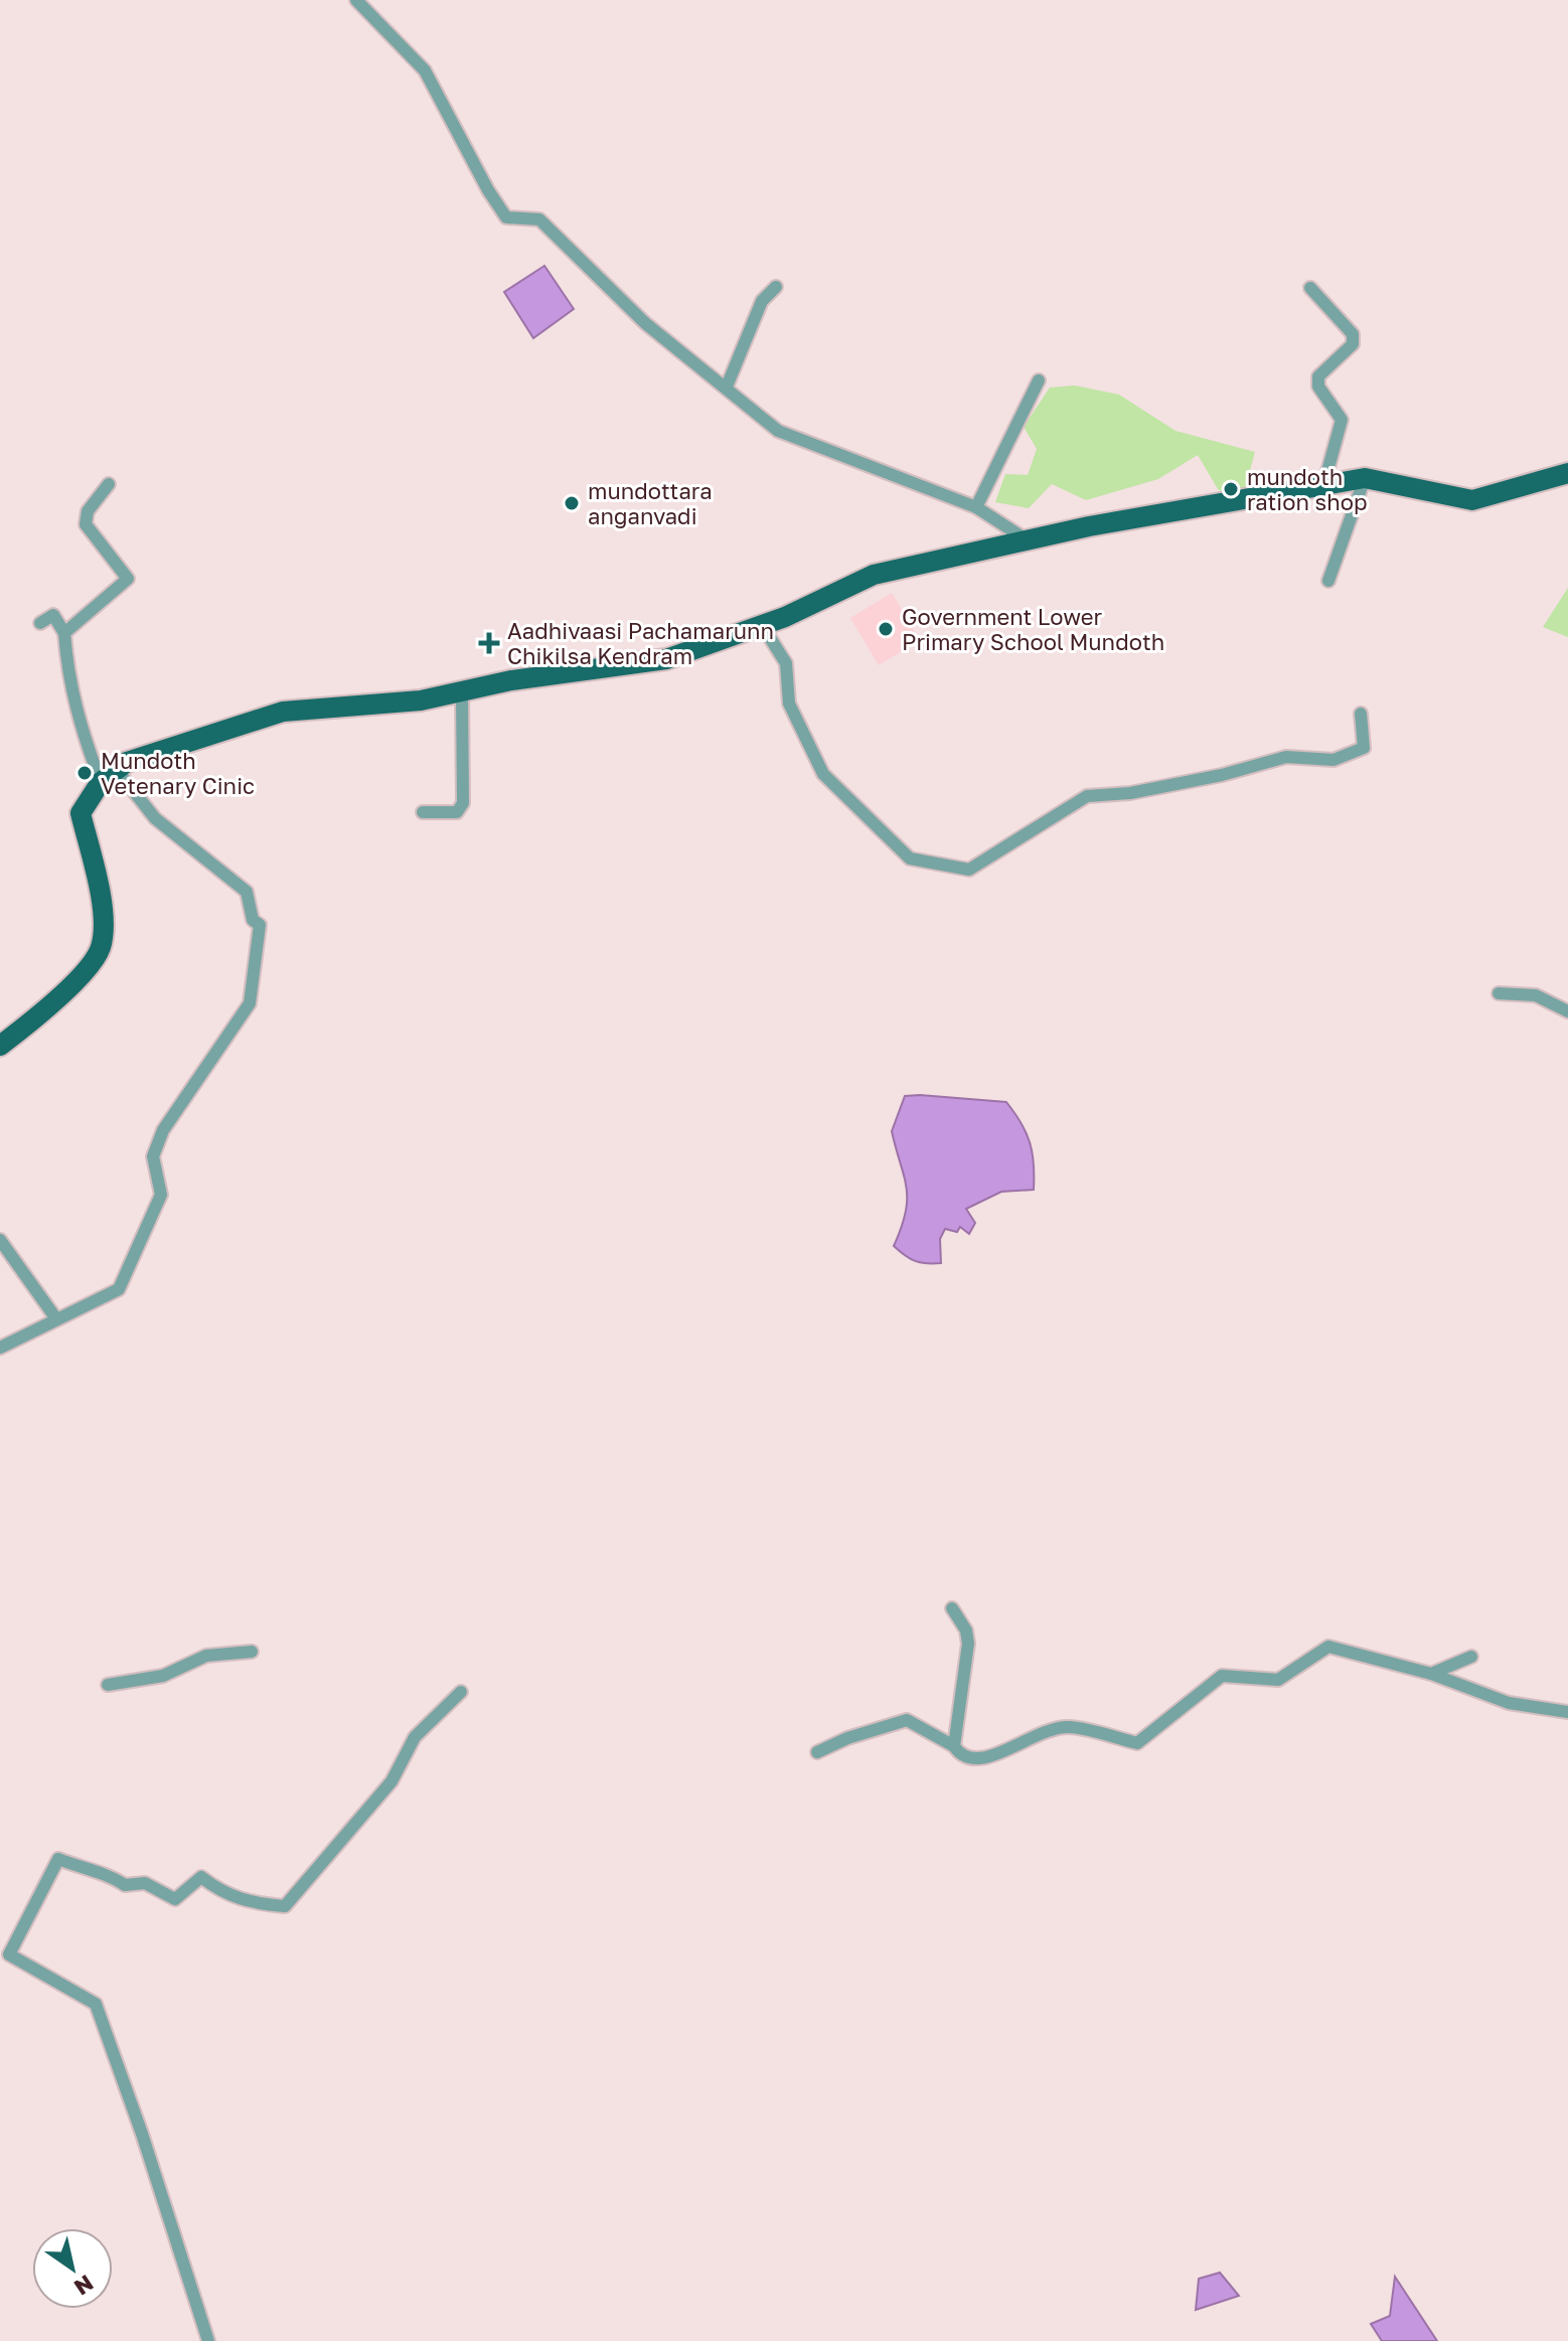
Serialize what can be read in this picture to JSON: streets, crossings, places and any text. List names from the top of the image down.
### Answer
{
  "places": {
    "other": [
      "mundoth ration shop",
      "mundottara anganvadi",
      "Government Lower Primary School Mundoth",
      "Mundoth Vetenary Cinic"
    ],
    "health": ["Aadhivaasi Pachamarunn Chikilsa Kendram"]
  },
  "north": "bottom right"
}
